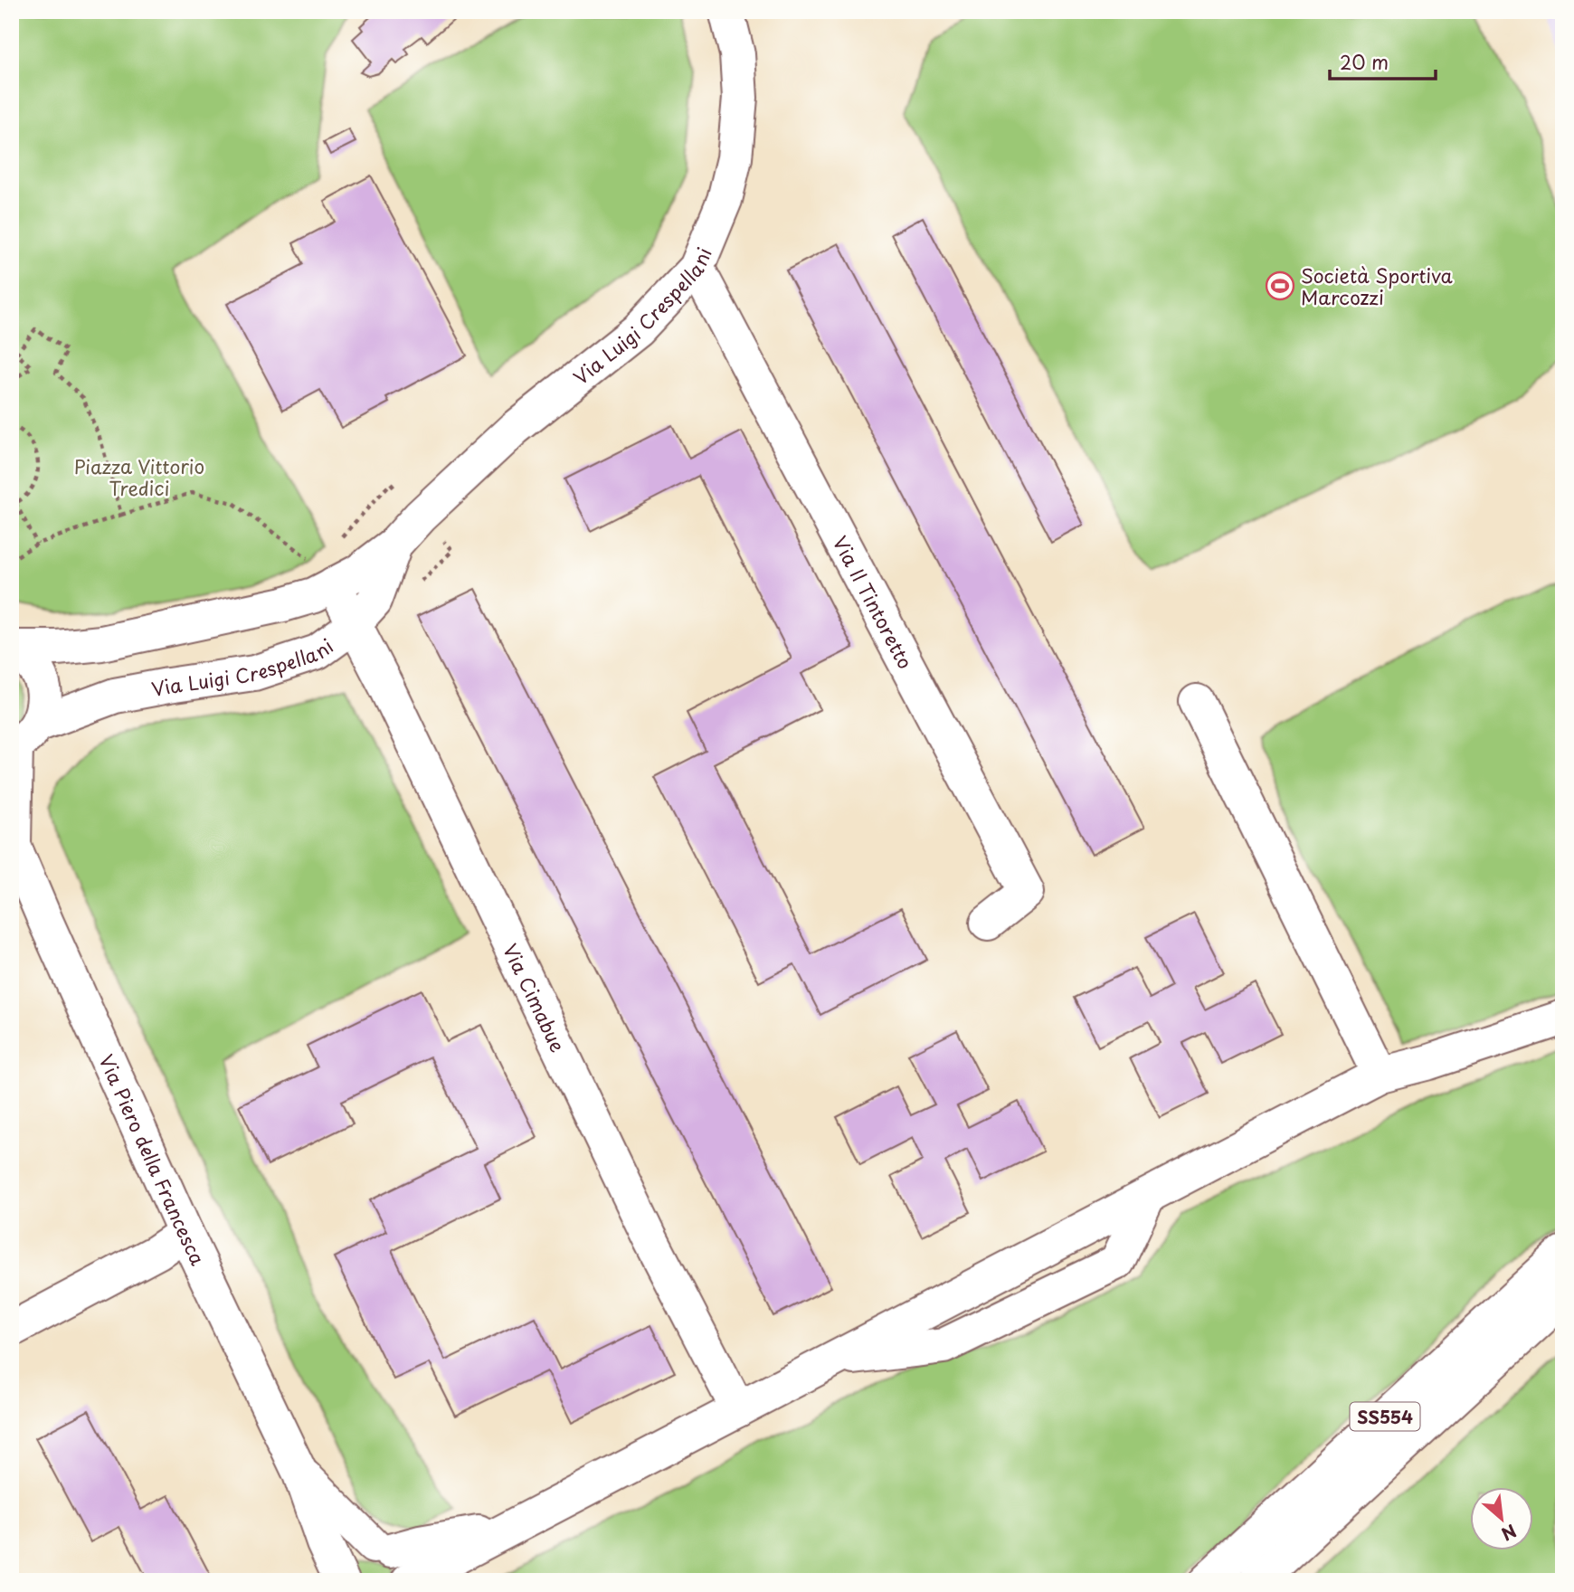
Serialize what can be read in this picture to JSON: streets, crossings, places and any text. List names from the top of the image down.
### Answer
{
  "streets": {
    "main road": [
      "Via Luigi Crespellani",
      "Via Il Tintoretto",
      "Via Cimabue",
      "Via Piero della Francesca",
      "SS554"
    ]
  },
  "crossings": [
    ["Via Luigi Crespellani", "Via Il Tintoretto"],
    ["Via Luigi Crespellani", "Via Cimabue"],
    ["Via Luigi Crespellani", "Via Piero della Francesca"]
  ],
  "parks": ["Piazza Vittorio Tredici"],
  "places": {
    "sports": ["Società Sportiva Marcozzi"]
  },
  "scale_bar": "20 m",
  "north": "bottom right"
}
